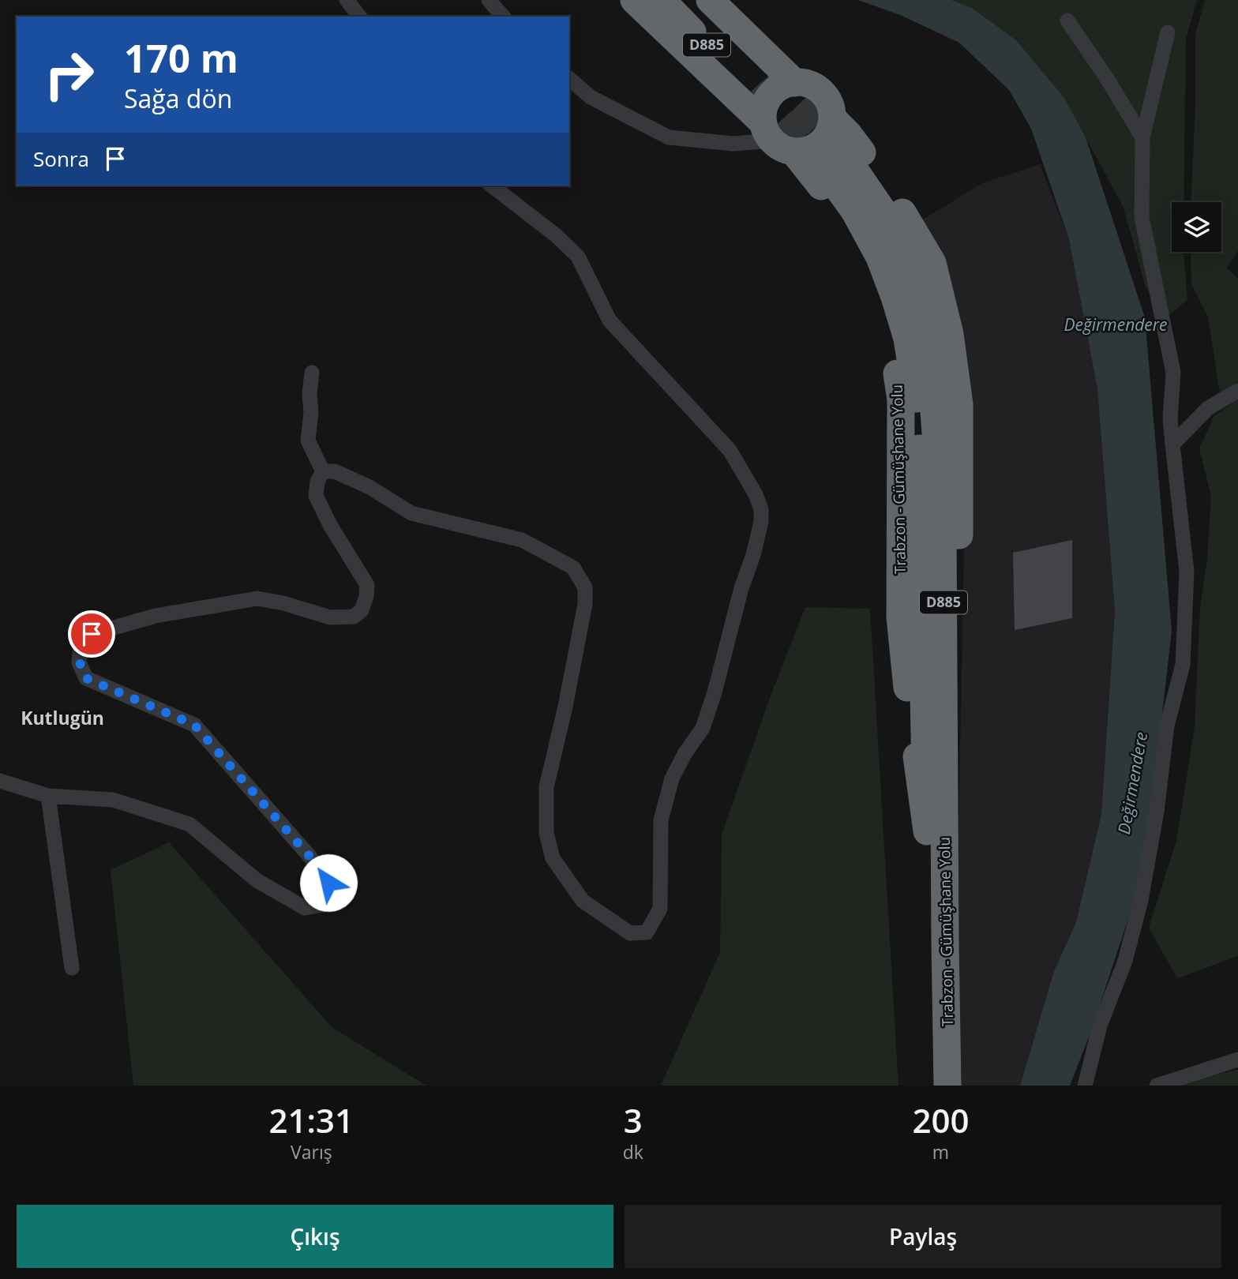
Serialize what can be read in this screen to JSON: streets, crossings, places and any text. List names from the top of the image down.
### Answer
{
  "streets": {
    "highway": ["D885", "Trabzon - Gümüşhane Yolu"]
  },
  "districts": ["Kutlugün"],
  "water": ["Değirmendere"],
  "page": {
    "turn": ["170 m", "Sağa dön"],
    "then": "Sonra",
    "eta": [
      "21:31",
      "Varış",
      "3",
      "dk",
      "200",
      "m"
    ],
    "buttons": ["Çıkış", "Paylaş"]
  }
}
